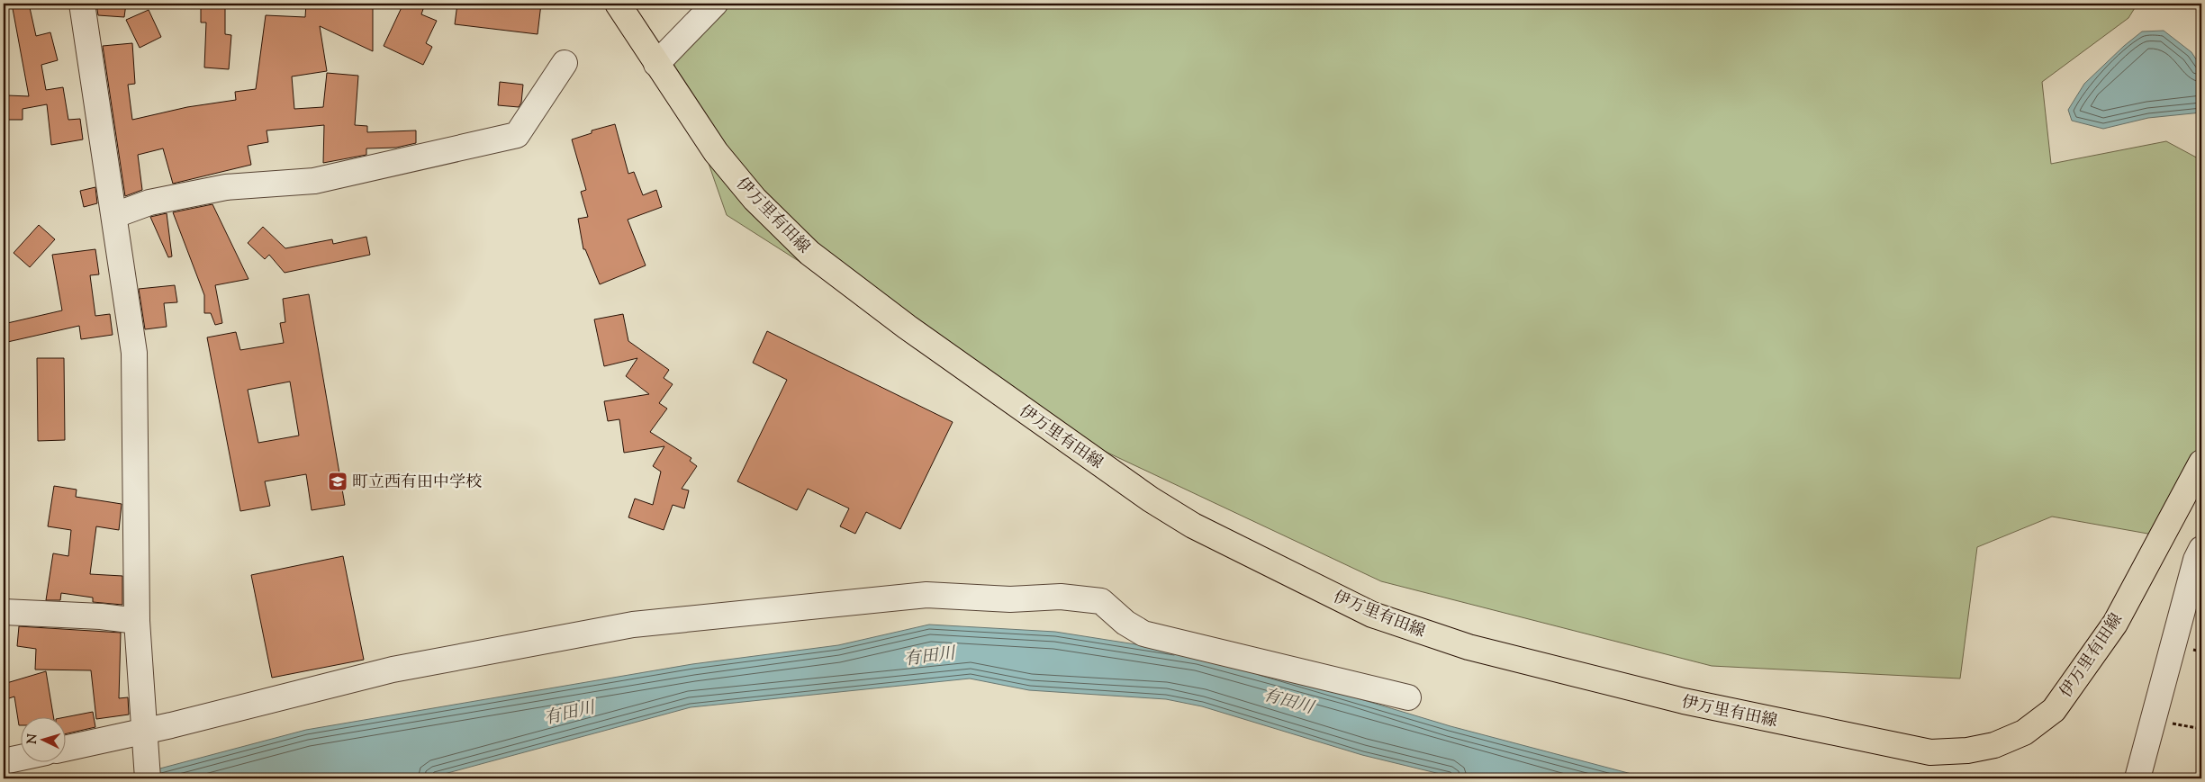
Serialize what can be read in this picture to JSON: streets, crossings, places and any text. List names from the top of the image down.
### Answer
{
  "streets": {
    "main road": ["伊万里有田線"]
  },
  "water": ["有田川"],
  "places": {
    "school or university": ["町立西有田中学校"]
  },
  "north": "left"
}
